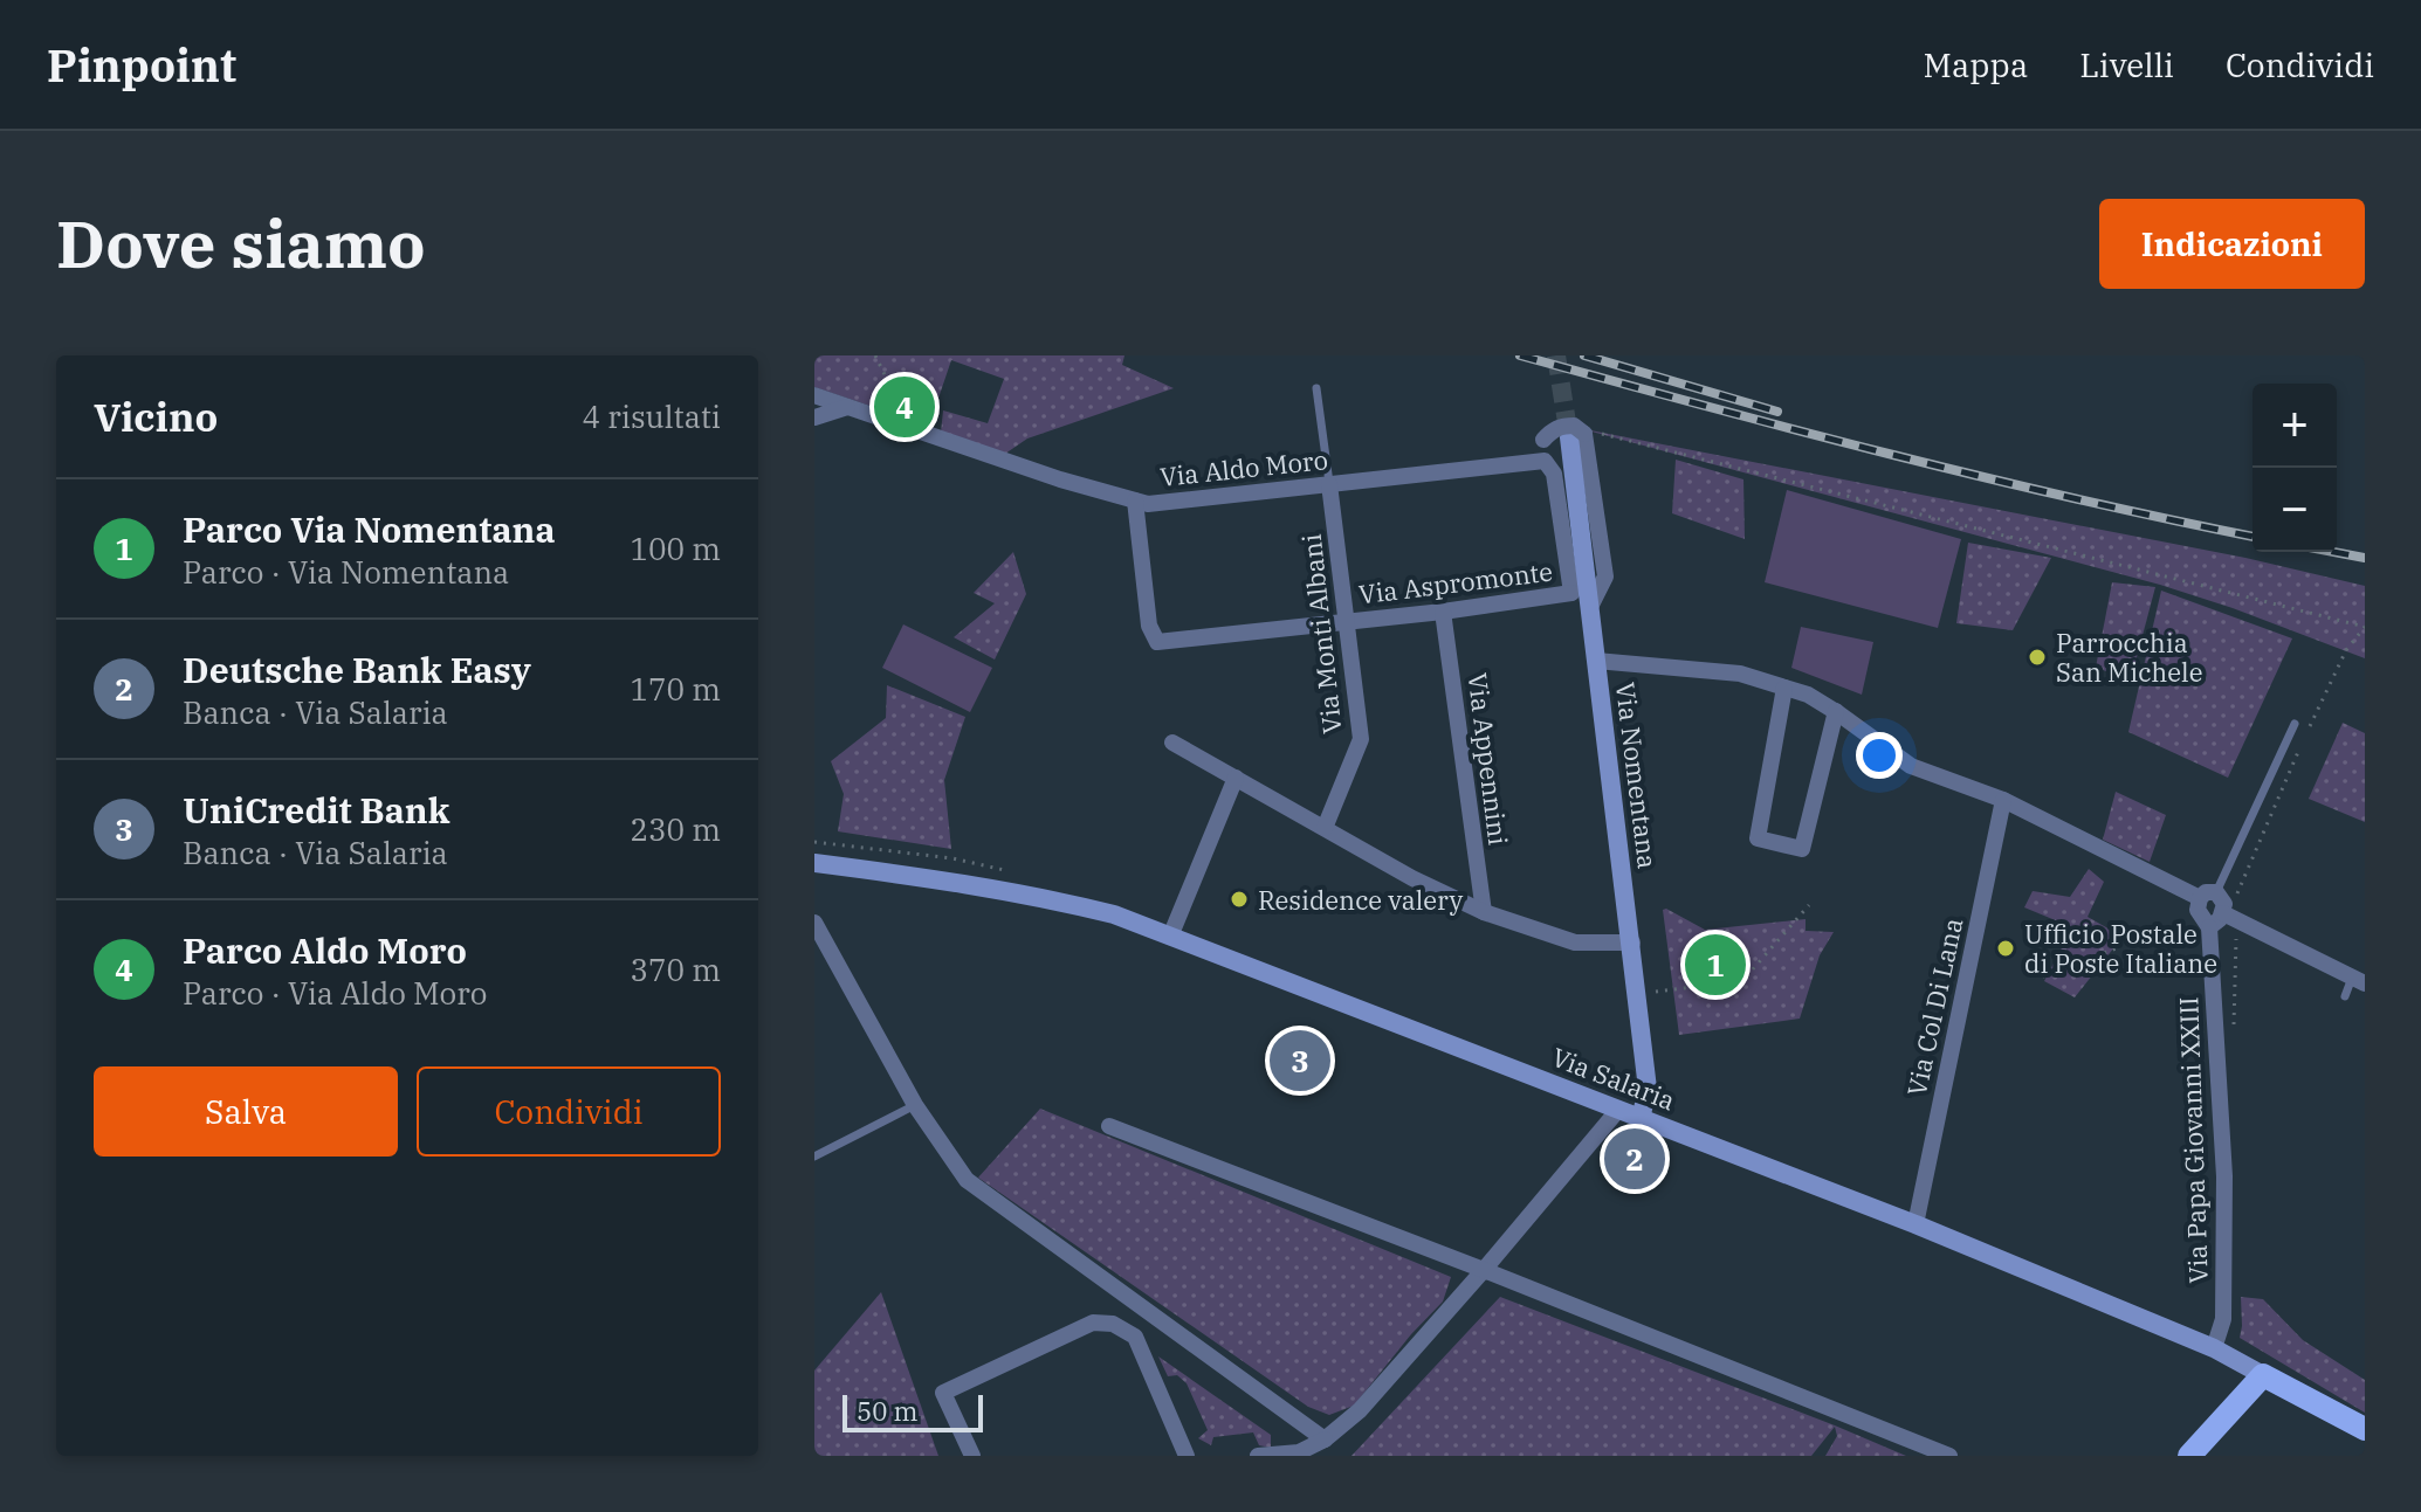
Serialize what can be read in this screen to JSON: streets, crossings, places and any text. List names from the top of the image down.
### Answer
{
  "streets": {
    "main road": ["Via Nomentana", "Via Salaria"],
    "street": [
      "Via Aldo Moro",
      "Via Aspromonte",
      "Via Monti Albani",
      "Via Appennini",
      "Via Col Di Lana",
      "Via Papa Giovanni XXIII"
    ]
  },
  "crossings": [
    ["Via Aldo Moro", "Via Aspromonte"],
    ["Via Aldo Moro", "Via Monti Albani"],
    ["Via Aspromonte", "Via Monti Albani"],
    ["Via Aspromonte", "Via Appennini"],
    ["Via Nomentana", "Via Salaria"],
    ["Via Col Di Lana", "Via Salaria"],
    ["Via Salaria", "Via Papa Giovanni XXIII"]
  ],
  "places": ["Parrocchia San Michele", "Residence valery", "Ufficio Postale di Poste Italiane"],
  "scale_bar": "50 m",
  "page": {
    "header": "Pinpoint",
    "nav": ["Mappa", "Livelli", "Condividi"],
    "buttons": [
      "Indicazioni",
      ["Salva", "Condividi"]
    ],
    "title": "Dove siamo",
    "heading": ["Vicino", "4 risultati"],
    "pins": [
      "4",
      "1",
      "3",
      "2"
    ],
    "map_buttons": ["+", "−"],
    "list": [
      {
        "mark": "1",
        "name": "Parco Via Nomentana",
        "note": "Parco · Via Nomentana",
        "value": "100 m"
      },
      {
        "mark": "2",
        "name": "Deutsche Bank Easy",
        "note": "Banca · Via Salaria",
        "value": "170 m"
      },
      {
        "mark": "3",
        "name": "UniCredit Bank",
        "note": "Banca · Via Salaria",
        "value": "230 m"
      },
      {
        "mark": "4",
        "name": "Parco Aldo Moro",
        "note": "Parco · Via Aldo Moro",
        "value": "370 m"
      }
    ],
    "scale": "50 m"
  }
}
